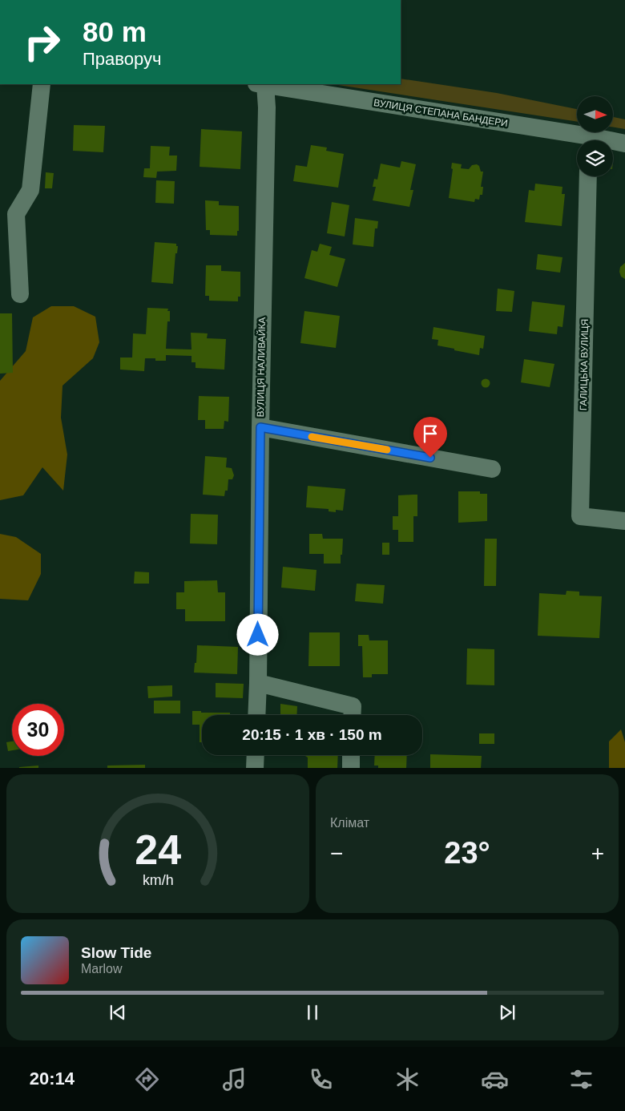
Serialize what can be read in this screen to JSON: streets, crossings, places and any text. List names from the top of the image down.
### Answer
{
  "streets": {
    "street": ["ВУЛИЦЯ СТЕПАНА БАНДЕРИ", "ГАЛИЦЬКА ВУЛИЦЯ", "ВУЛИЦЯ НАЛИВАЙКА"]
  },
  "crossings": [
    ["ВУЛИЦЯ СТЕПАНА БАНДЕРИ", "ВУЛИЦЯ НАЛИВАЙКА"]
  ],
  "north": "right",
  "page": {
    "turn": ["80 m", "Праворуч"],
    "limit": "30",
    "trip": "20:15 · 1 хв · 150 m",
    "tile": "Клімат",
    "heat": ["−", "23°", "+"],
    "song": ["Slow Tide", "Marlow"],
    "tabs": "20:14",
    "gauge": ["24", "km/h"]
  }
}
